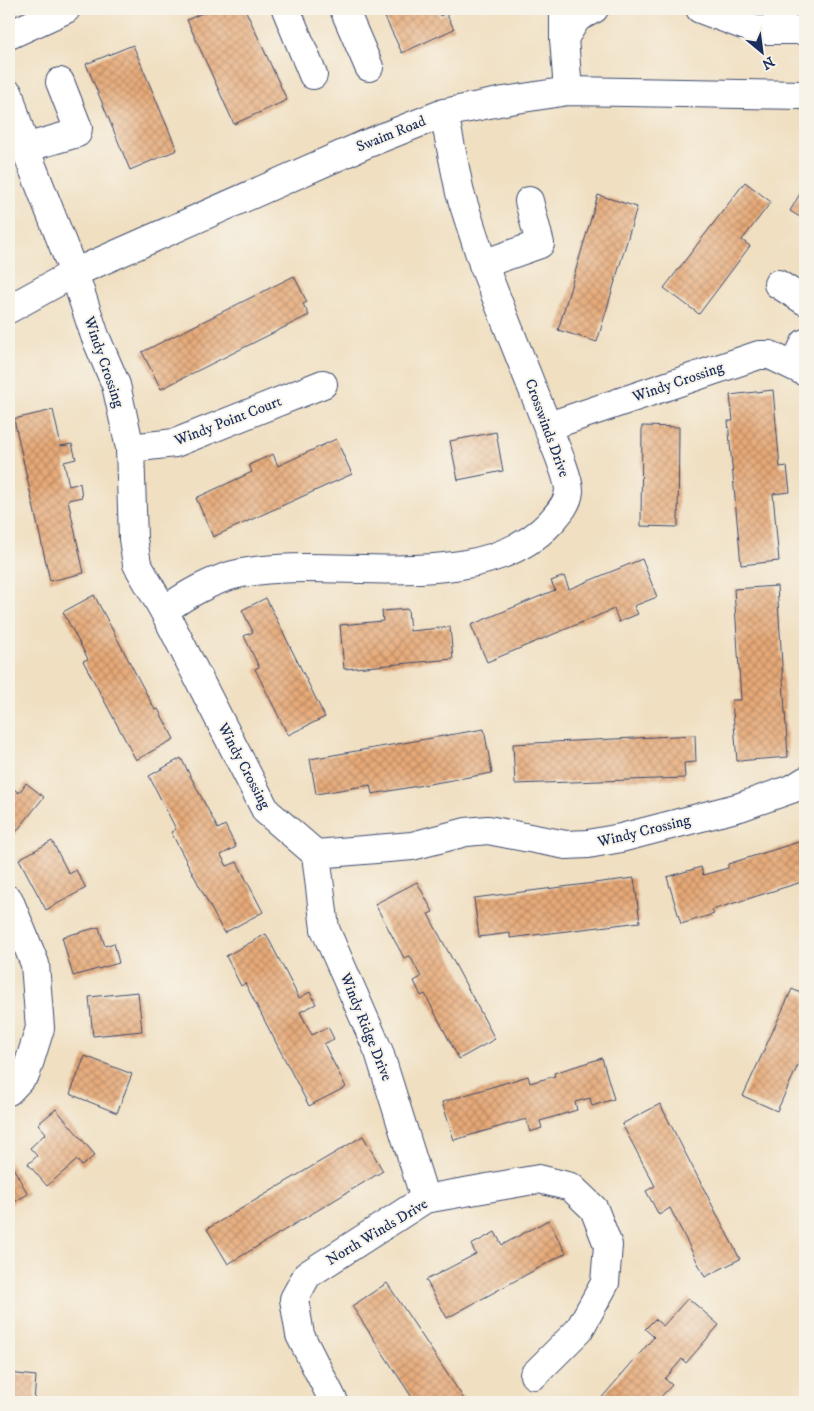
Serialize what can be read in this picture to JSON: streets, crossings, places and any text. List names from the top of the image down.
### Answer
{
  "streets": {
    "street": [
      "Swaim Road",
      "Windy Crossing",
      "Windy Point Court",
      "Crosswinds Drive",
      "Windy Ridge Drive",
      "North Winds Drive"
    ]
  },
  "crossings": [
    ["Swaim Road", "Windy Crossing"],
    ["Swaim Road", "Crosswinds Drive"],
    ["Windy Crossing", "Windy Point Court"],
    ["Windy Crossing", "Crosswinds Drive"],
    ["Windy Crossing", "Windy Ridge Drive"],
    ["Windy Ridge Drive", "North Winds Drive"]
  ],
  "north": "bottom right"
}
